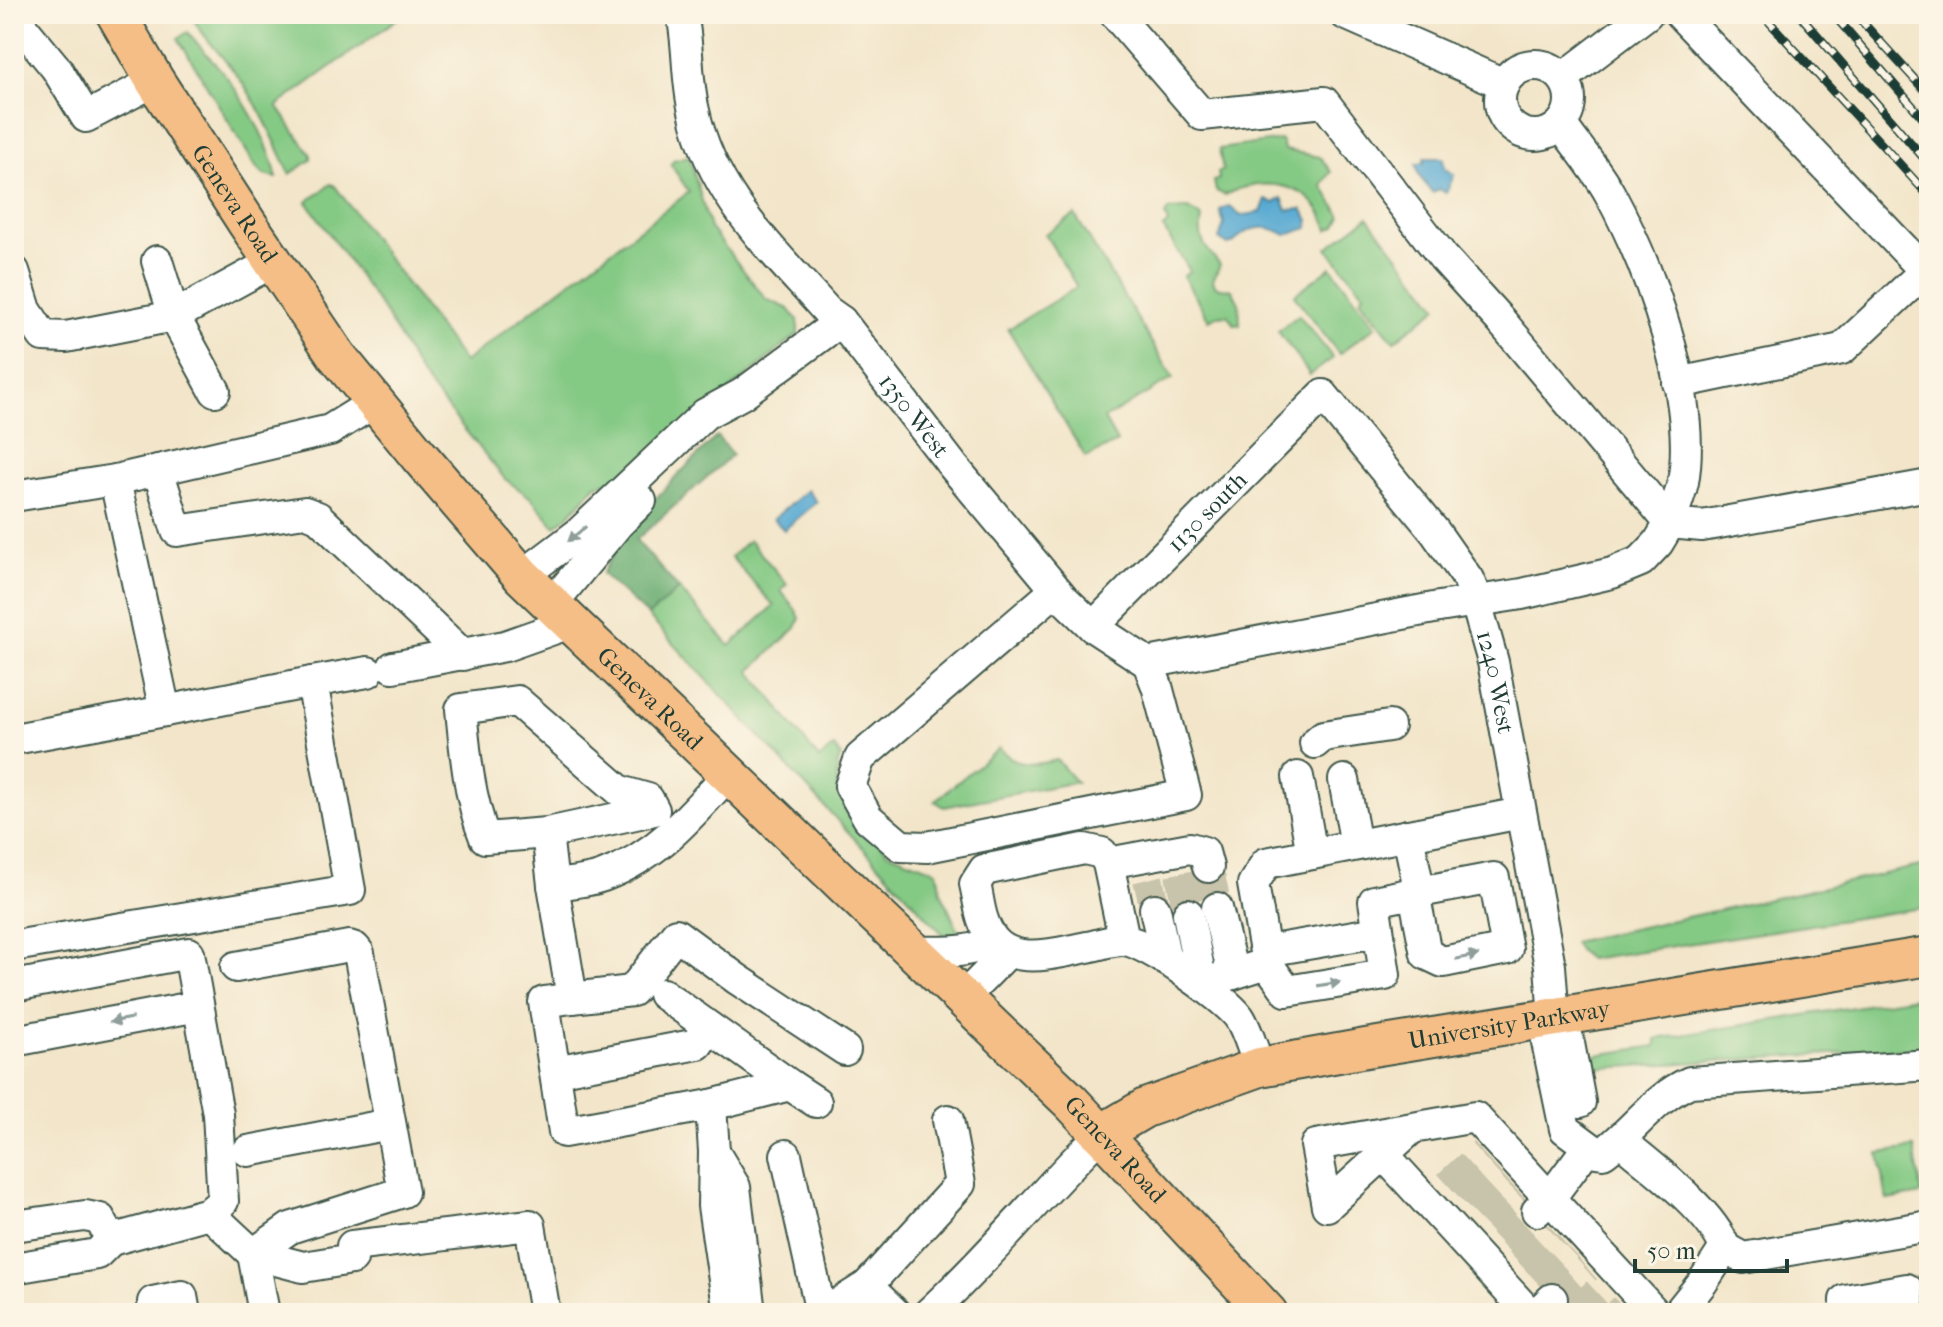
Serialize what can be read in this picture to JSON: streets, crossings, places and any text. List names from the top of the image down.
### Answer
{
  "streets": {
    "main road": ["Geneva Road", "University Parkway"],
    "street": ["1350 West", "1130 south", "1240 West"]
  },
  "crossings": [
    ["Geneva Road", "University Parkway"],
    ["1350 West", "1130 south"],
    ["1130 south", "1240 West"],
    ["1240 West", "University Parkway"]
  ],
  "scale_bar": "50 m"
}
